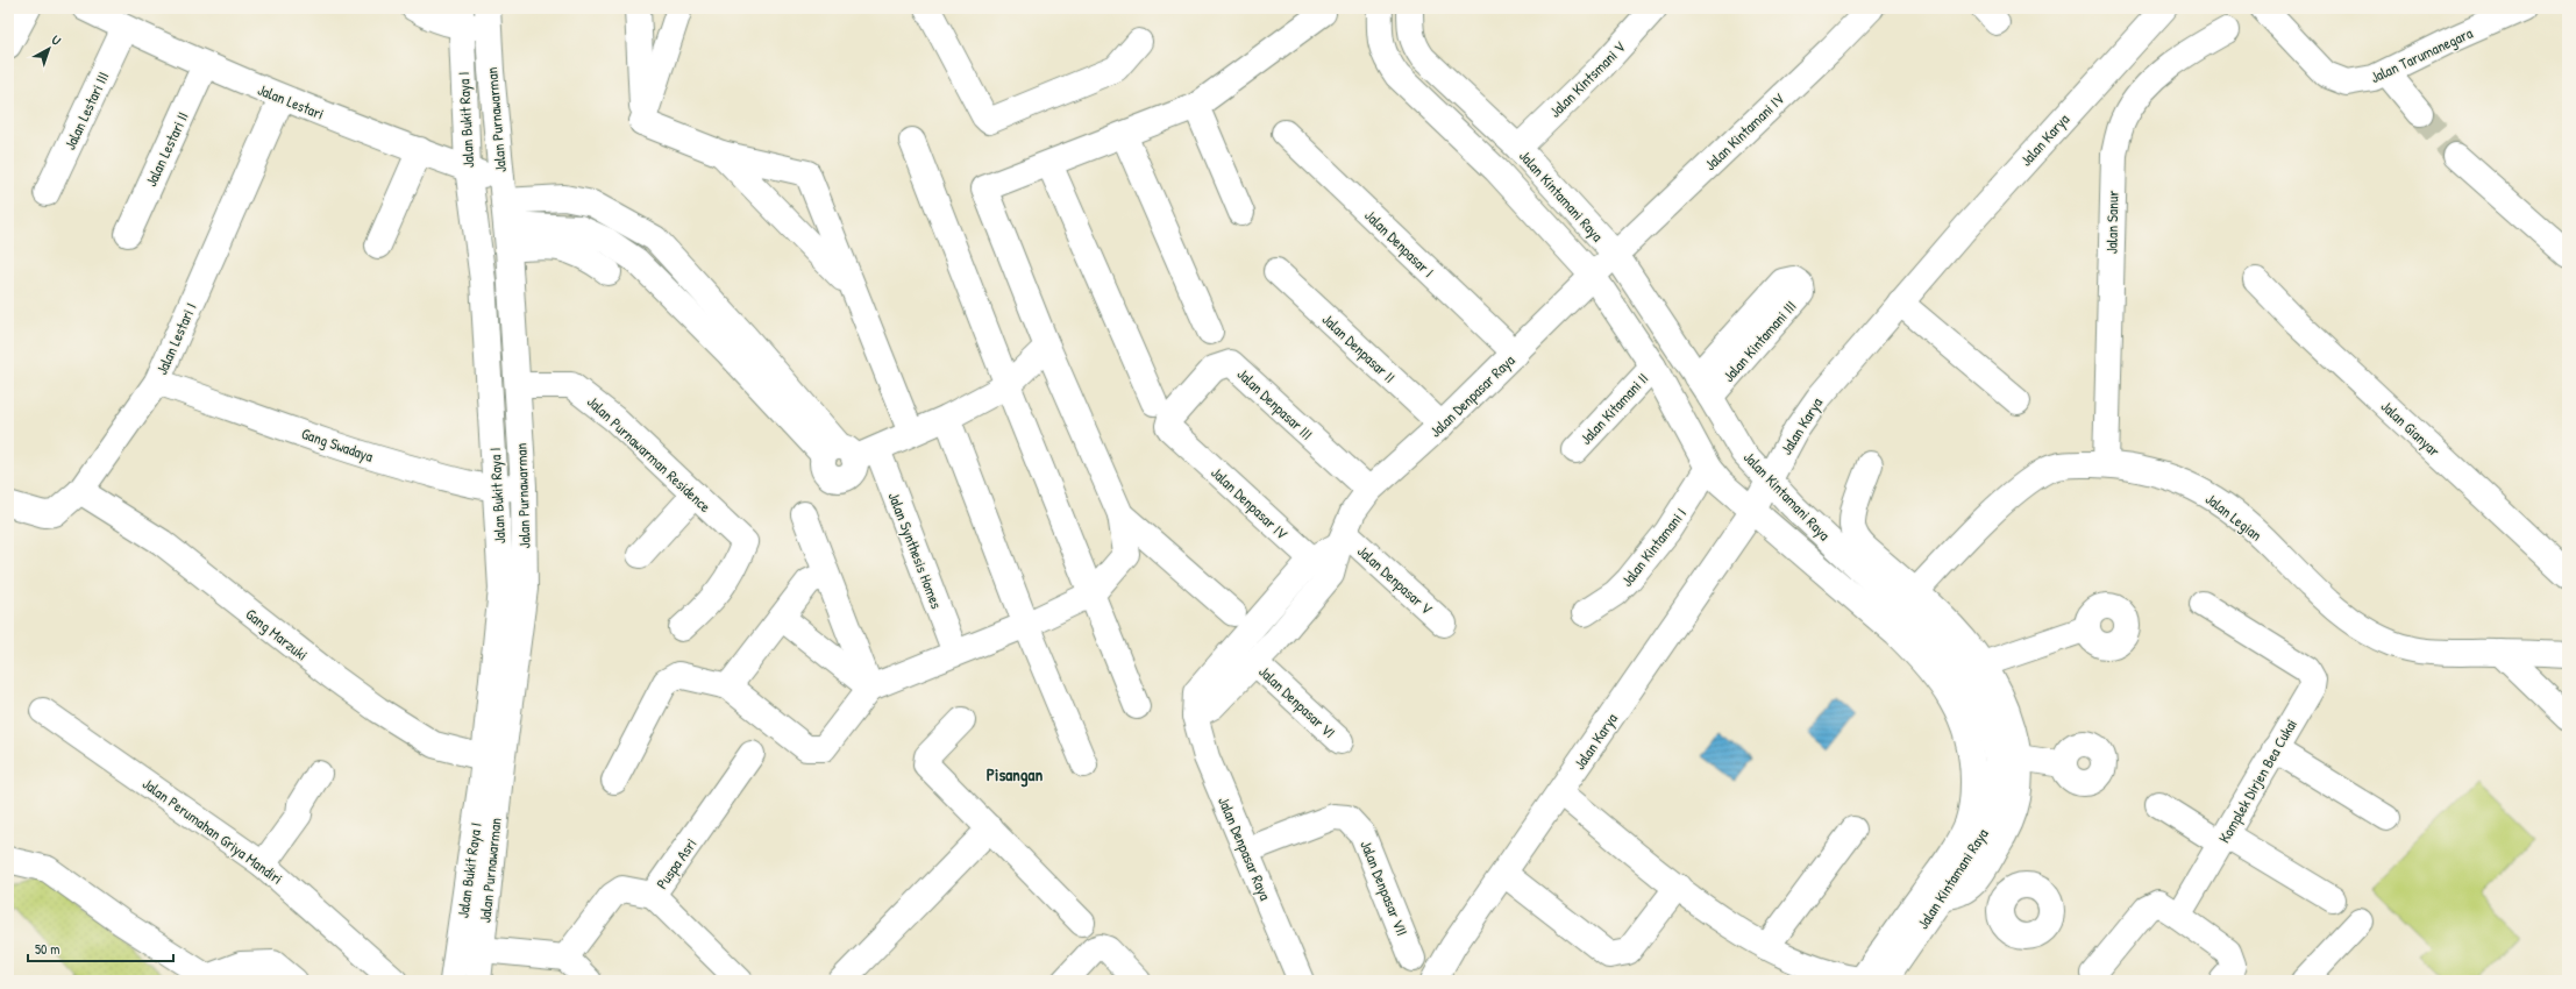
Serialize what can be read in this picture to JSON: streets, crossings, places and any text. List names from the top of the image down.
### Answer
{
  "streets": {
    "street": [
      "Jalan Tarumanegara",
      "Jalan Kintsmani V",
      "Jalan Lestari",
      "Jalan Lestari III",
      "Jalan Bukit Raya I",
      "Jalan Purnawarman",
      "Jalan Kintamani IV",
      "Jalan Karya",
      "Jalan Lestari II",
      "Jalan Kintamani Raya",
      "Jalan Sanur",
      "Jalan Denpasar I",
      "Jalan Lestari I",
      "Jalan Kintamani III",
      "Jalan Denpasar II",
      "Jalan Denpasar Raya",
      "Jalan Denpasar III",
      "Jalan Kitamani II",
      "Jalan Gianyar",
      "Gang Swadaya",
      "Jalan Purnawarman Residence",
      "Jalan Denpasar IV",
      "Jalan Legian",
      "Jalan Kintamani I",
      "Jalan Synthesis Homes",
      "Jalan Denpasar V",
      "Gang Marzuki",
      "Jalan Denpasar VI",
      "Komplek Dirjen Bea Cukai",
      "Jalan Perumahan Griya Mandiri",
      "Puspa Asri",
      "Jalan Denpasar VII"
    ]
  },
  "crossings": [
    ["Jalan Kintsmani V", "Jalan Kintamani Raya"],
    ["Jalan Lestari", "Jalan Lestari III"],
    ["Jalan Lestari", "Jalan Bukit Raya I"],
    ["Jalan Lestari", "Jalan Purnawarman"],
    ["Jalan Lestari", "Jalan Lestari II"],
    ["Jalan Lestari", "Jalan Lestari I"],
    ["Jalan Bukit Raya I", "Jalan Purnawarman"],
    ["Jalan Bukit Raya I", "Gang Swadaya"],
    ["Jalan Bukit Raya I", "Gang Marzuki"],
    ["Jalan Purnawarman", "Gang Swadaya"],
    ["Jalan Purnawarman", "Jalan Purnawarman Residence"],
    ["Jalan Purnawarman", "Gang Marzuki"],
    ["Jalan Kintamani IV", "Jalan Kintamani Raya"],
    ["Jalan Kintamani IV", "Jalan Denpasar Raya"],
    ["Jalan Karya", "Jalan Kintamani Raya"],
    ["Jalan Kintamani Raya", "Jalan Kintamani III"],
    ["Jalan Kintamani Raya", "Jalan Denpasar Raya"],
    ["Jalan Kintamani Raya", "Jalan Kitamani II"],
    ["Jalan Kintamani Raya", "Jalan Kintamani I"],
    ["Jalan Sanur", "Jalan Legian"],
    ["Jalan Denpasar I", "Jalan Denpasar Raya"],
    ["Jalan Lestari I", "Gang Swadaya"],
    ["Jalan Lestari I", "Gang Marzuki"],
    ["Jalan Denpasar II", "Jalan Denpasar Raya"],
    ["Jalan Denpasar Raya", "Jalan Denpasar III"],
    ["Jalan Denpasar Raya", "Jalan Denpasar IV"],
    ["Jalan Denpasar Raya", "Jalan Denpasar V"],
    ["Jalan Denpasar Raya", "Jalan Denpasar VI"],
    ["Jalan Denpasar Raya", "Jalan Denpasar VII"],
    ["Jalan Denpasar III", "Jalan Denpasar IV"]
  ],
  "districts": ["Pisangan"],
  "scale_bar": "50 m",
  "north": "top right"
}
